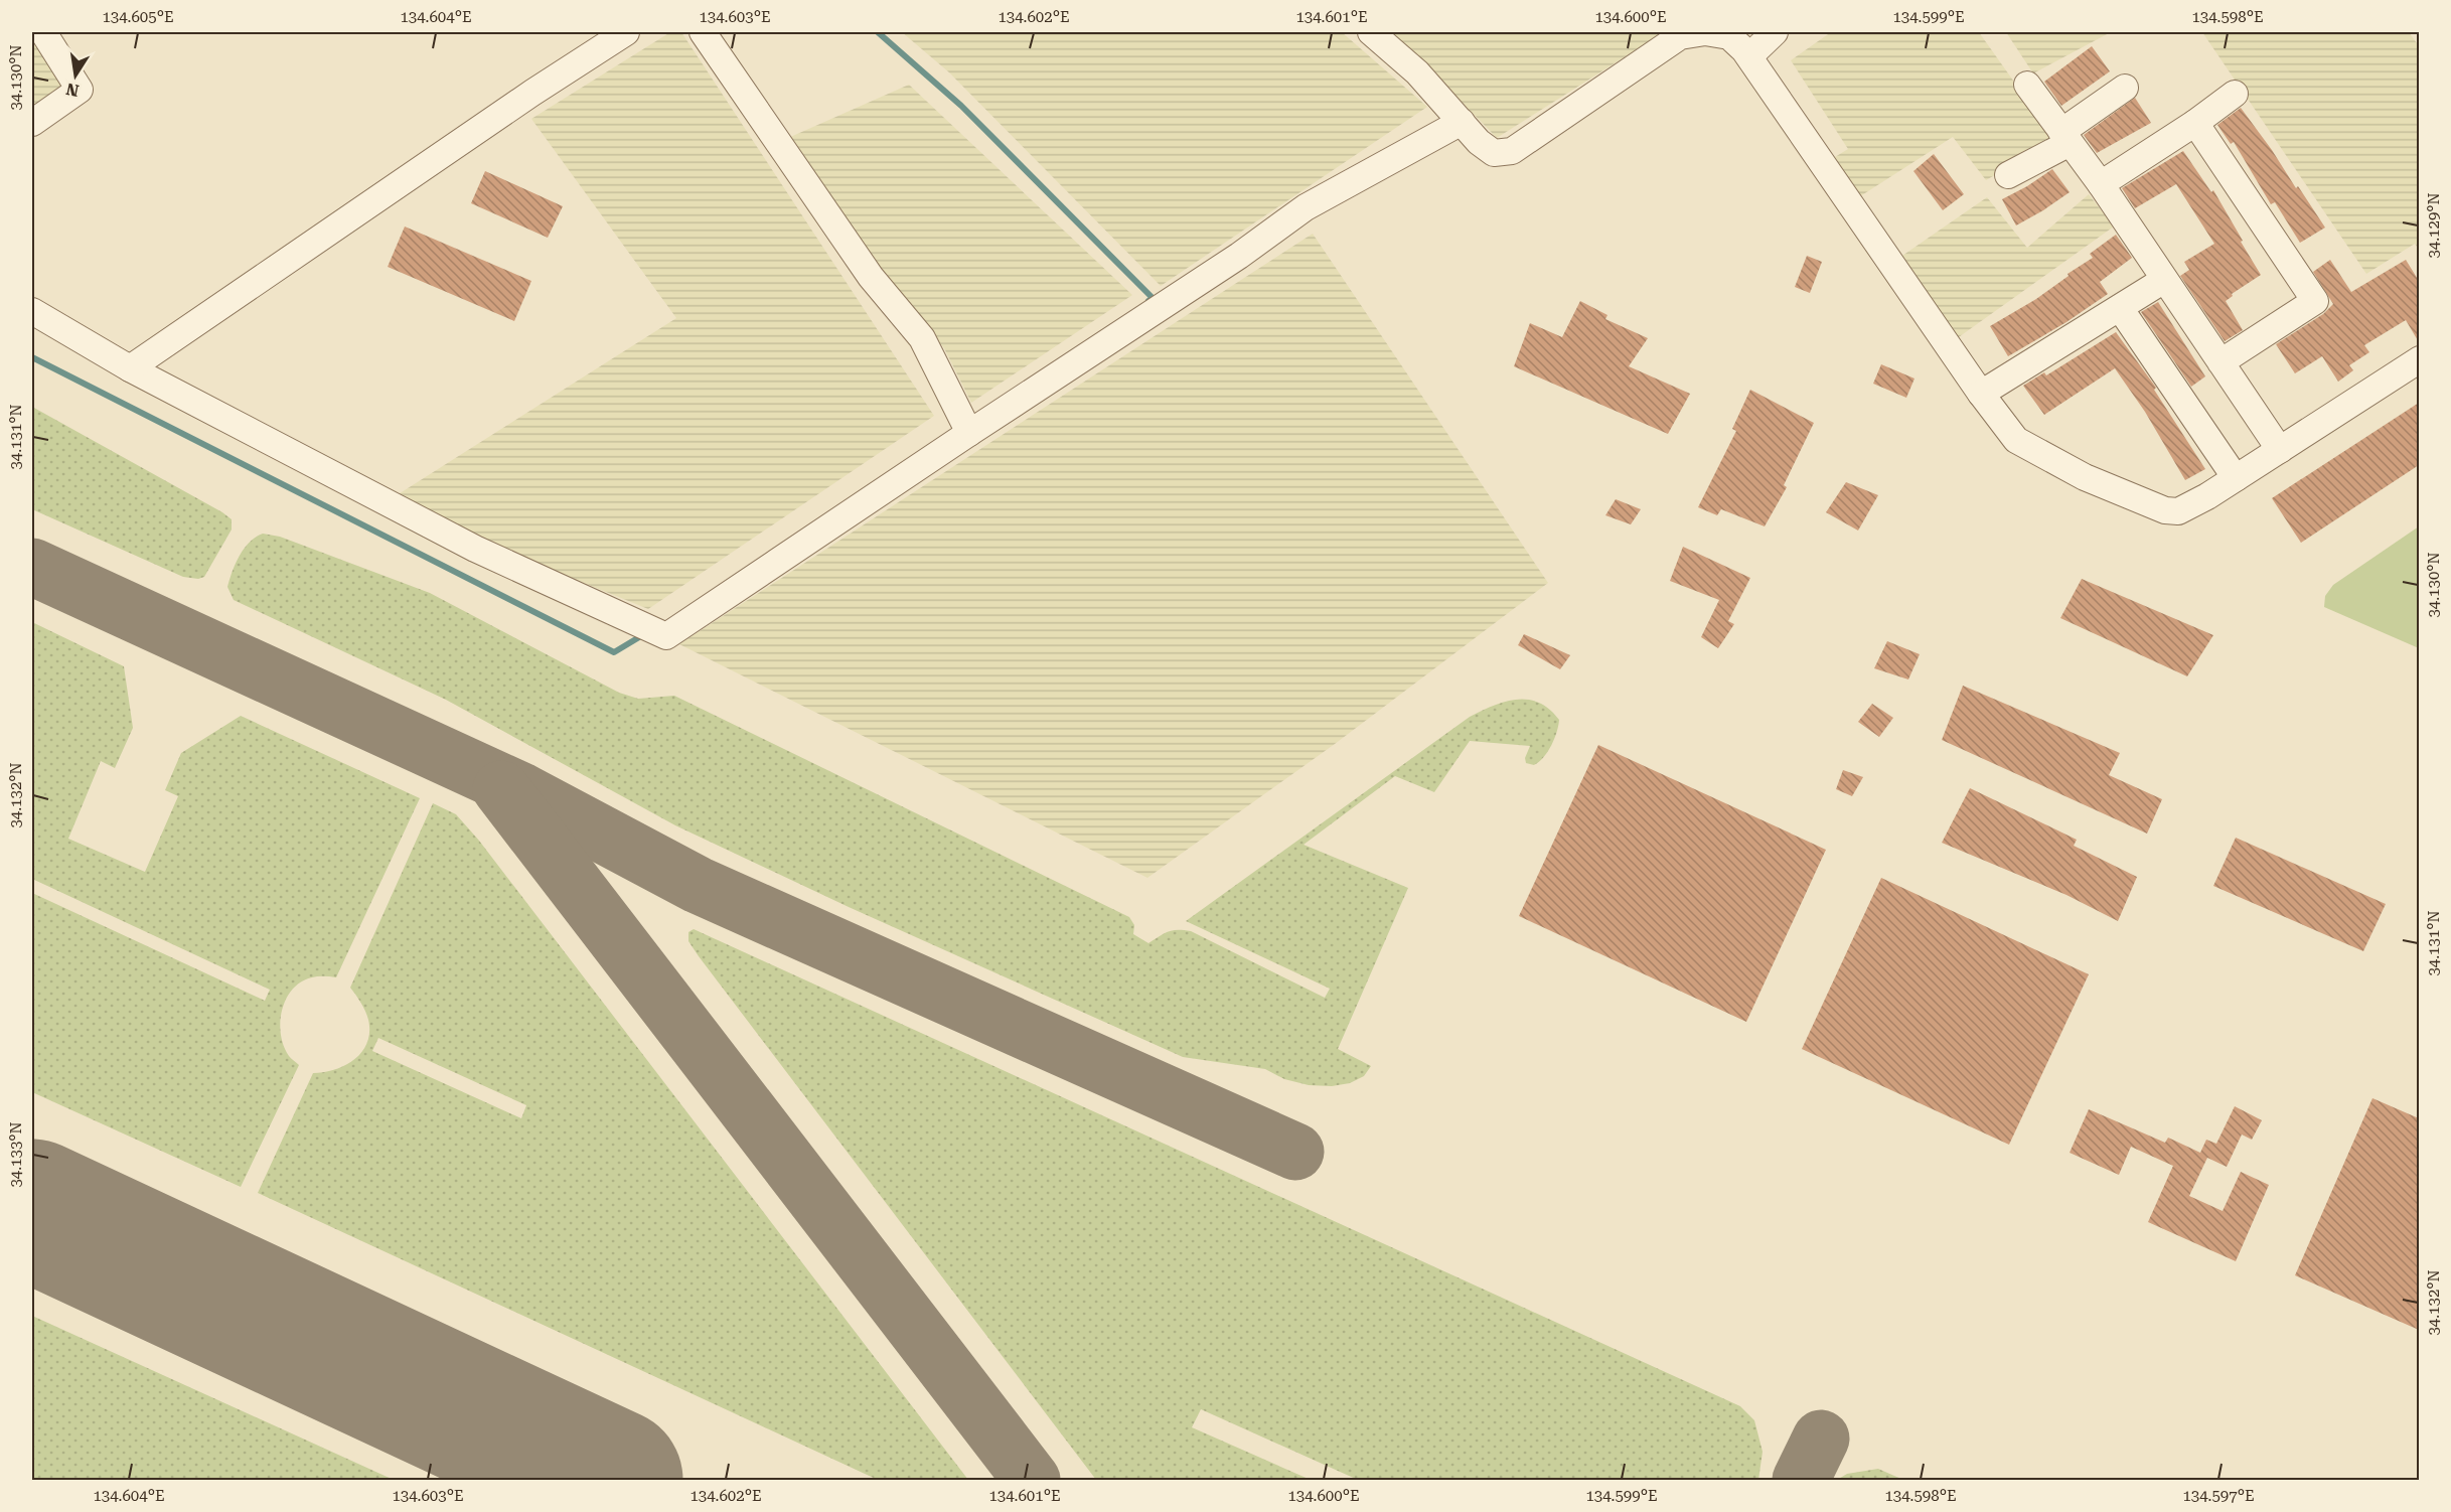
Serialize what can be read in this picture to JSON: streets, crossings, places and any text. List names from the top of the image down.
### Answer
{
  "north": "bottom",
  "coordinates": [
    "134.605°E",
    "134.604°E",
    "134.603°E",
    "134.602°E",
    "134.601°E",
    "134.600°E",
    "134.599°E",
    "134.598°E",
    "34.130°N",
    "34.129°N",
    "34.131°N",
    "34.132°N",
    "34.133°N",
    "134.597°E"
  ]
}
